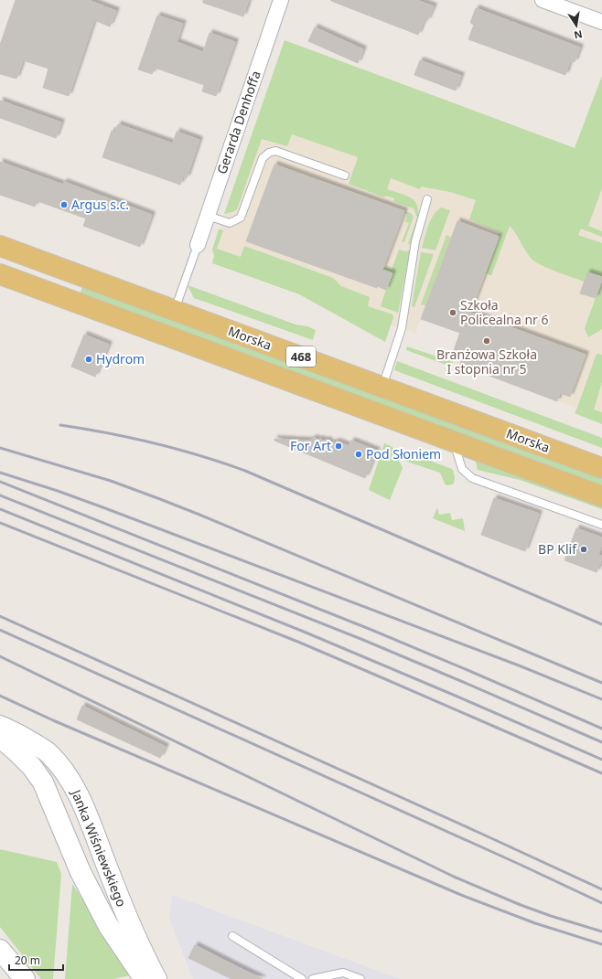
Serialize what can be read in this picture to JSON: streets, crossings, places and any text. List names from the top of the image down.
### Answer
{
  "streets": {
    "main road": ["Morska", "468", "Janka Wiśniewskiego"],
    "street": ["Gerarda Denhoffa"]
  },
  "places": [
    "Argus s.c.",
    "Szkoła Policealna nr 6",
    "Branżowa Szkoła I stopnia nr 5",
    "Hydrom",
    "For Art",
    "Pod Słoniem",
    "BP Klif"
  ],
  "scale_bar": "20 m",
  "north": "bottom"
}
